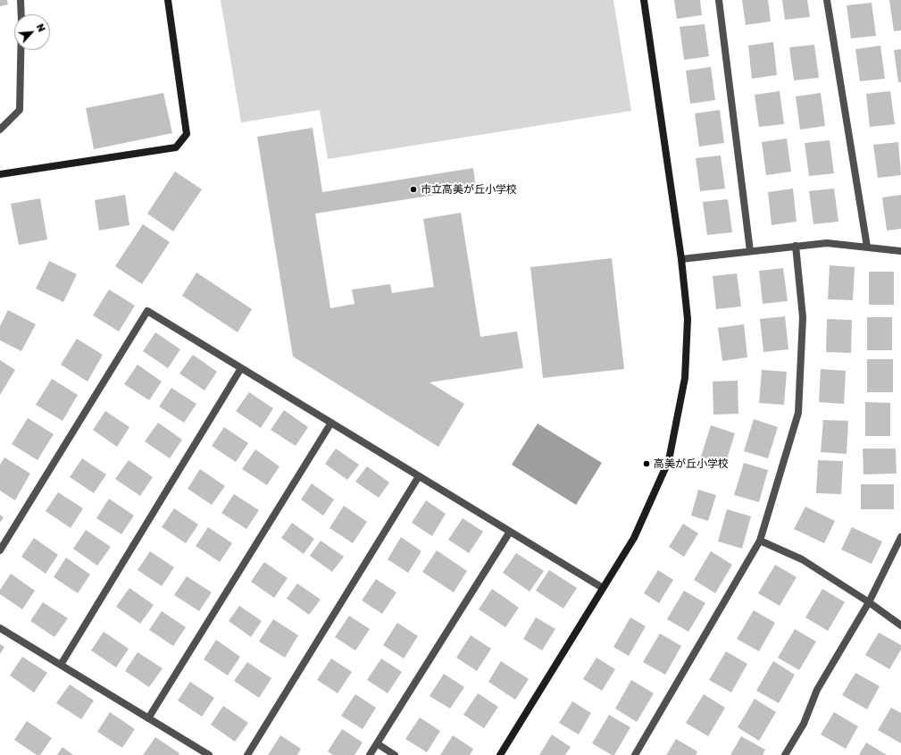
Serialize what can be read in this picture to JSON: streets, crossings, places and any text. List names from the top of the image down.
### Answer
{
  "places": ["市立高美が丘小学校", "高美が丘小学校"],
  "north": "top right"
}
